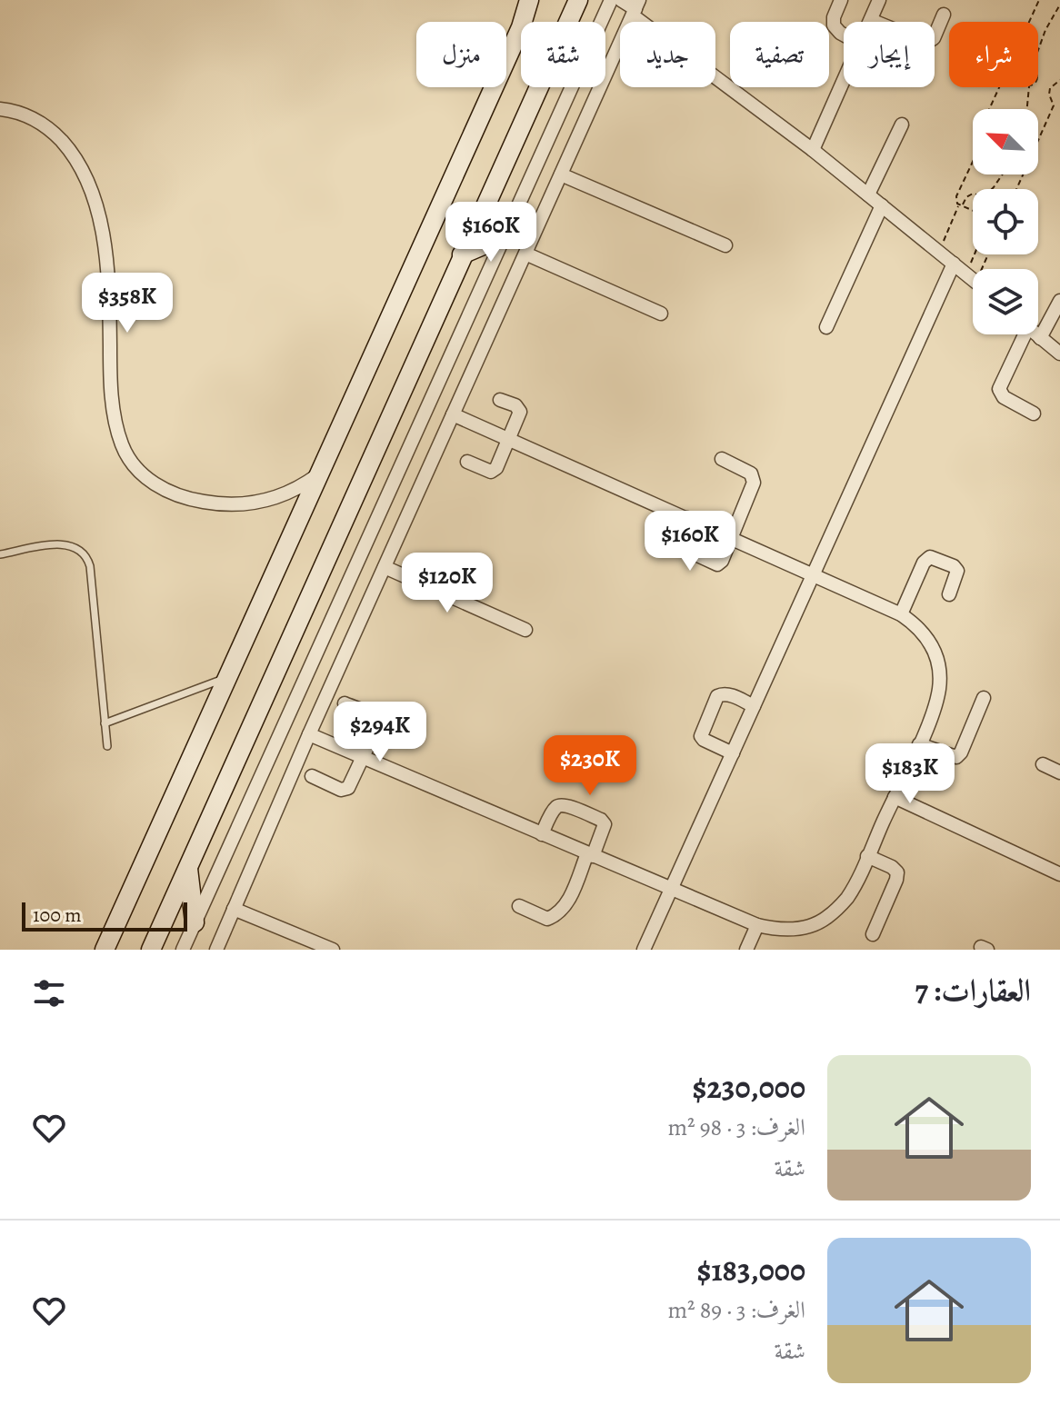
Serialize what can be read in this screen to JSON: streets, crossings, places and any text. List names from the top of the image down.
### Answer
{
  "scale_bar": "100 m",
  "north": "top left",
  "page": {
    "chip": [
      "شراء",
      "إيجار",
      "تصفية",
      "جديد",
      "شقة",
      "منزل"
    ],
    "price": [
      "$160K",
      "$358K",
      "$160K",
      "$120K",
      "$294K",
      "$230K",
      "$183K"
    ],
    "scale": "100 m",
    "heading": "العقارات: 7",
    "list": [
      {
        "name": "$230,000",
        "note": "الغرف: 3 · 98 m² · شقة"
      },
      {
        "name": "$183,000",
        "note": "الغرف: 3 · 89 m² · شقة"
      }
    ]
  }
}
